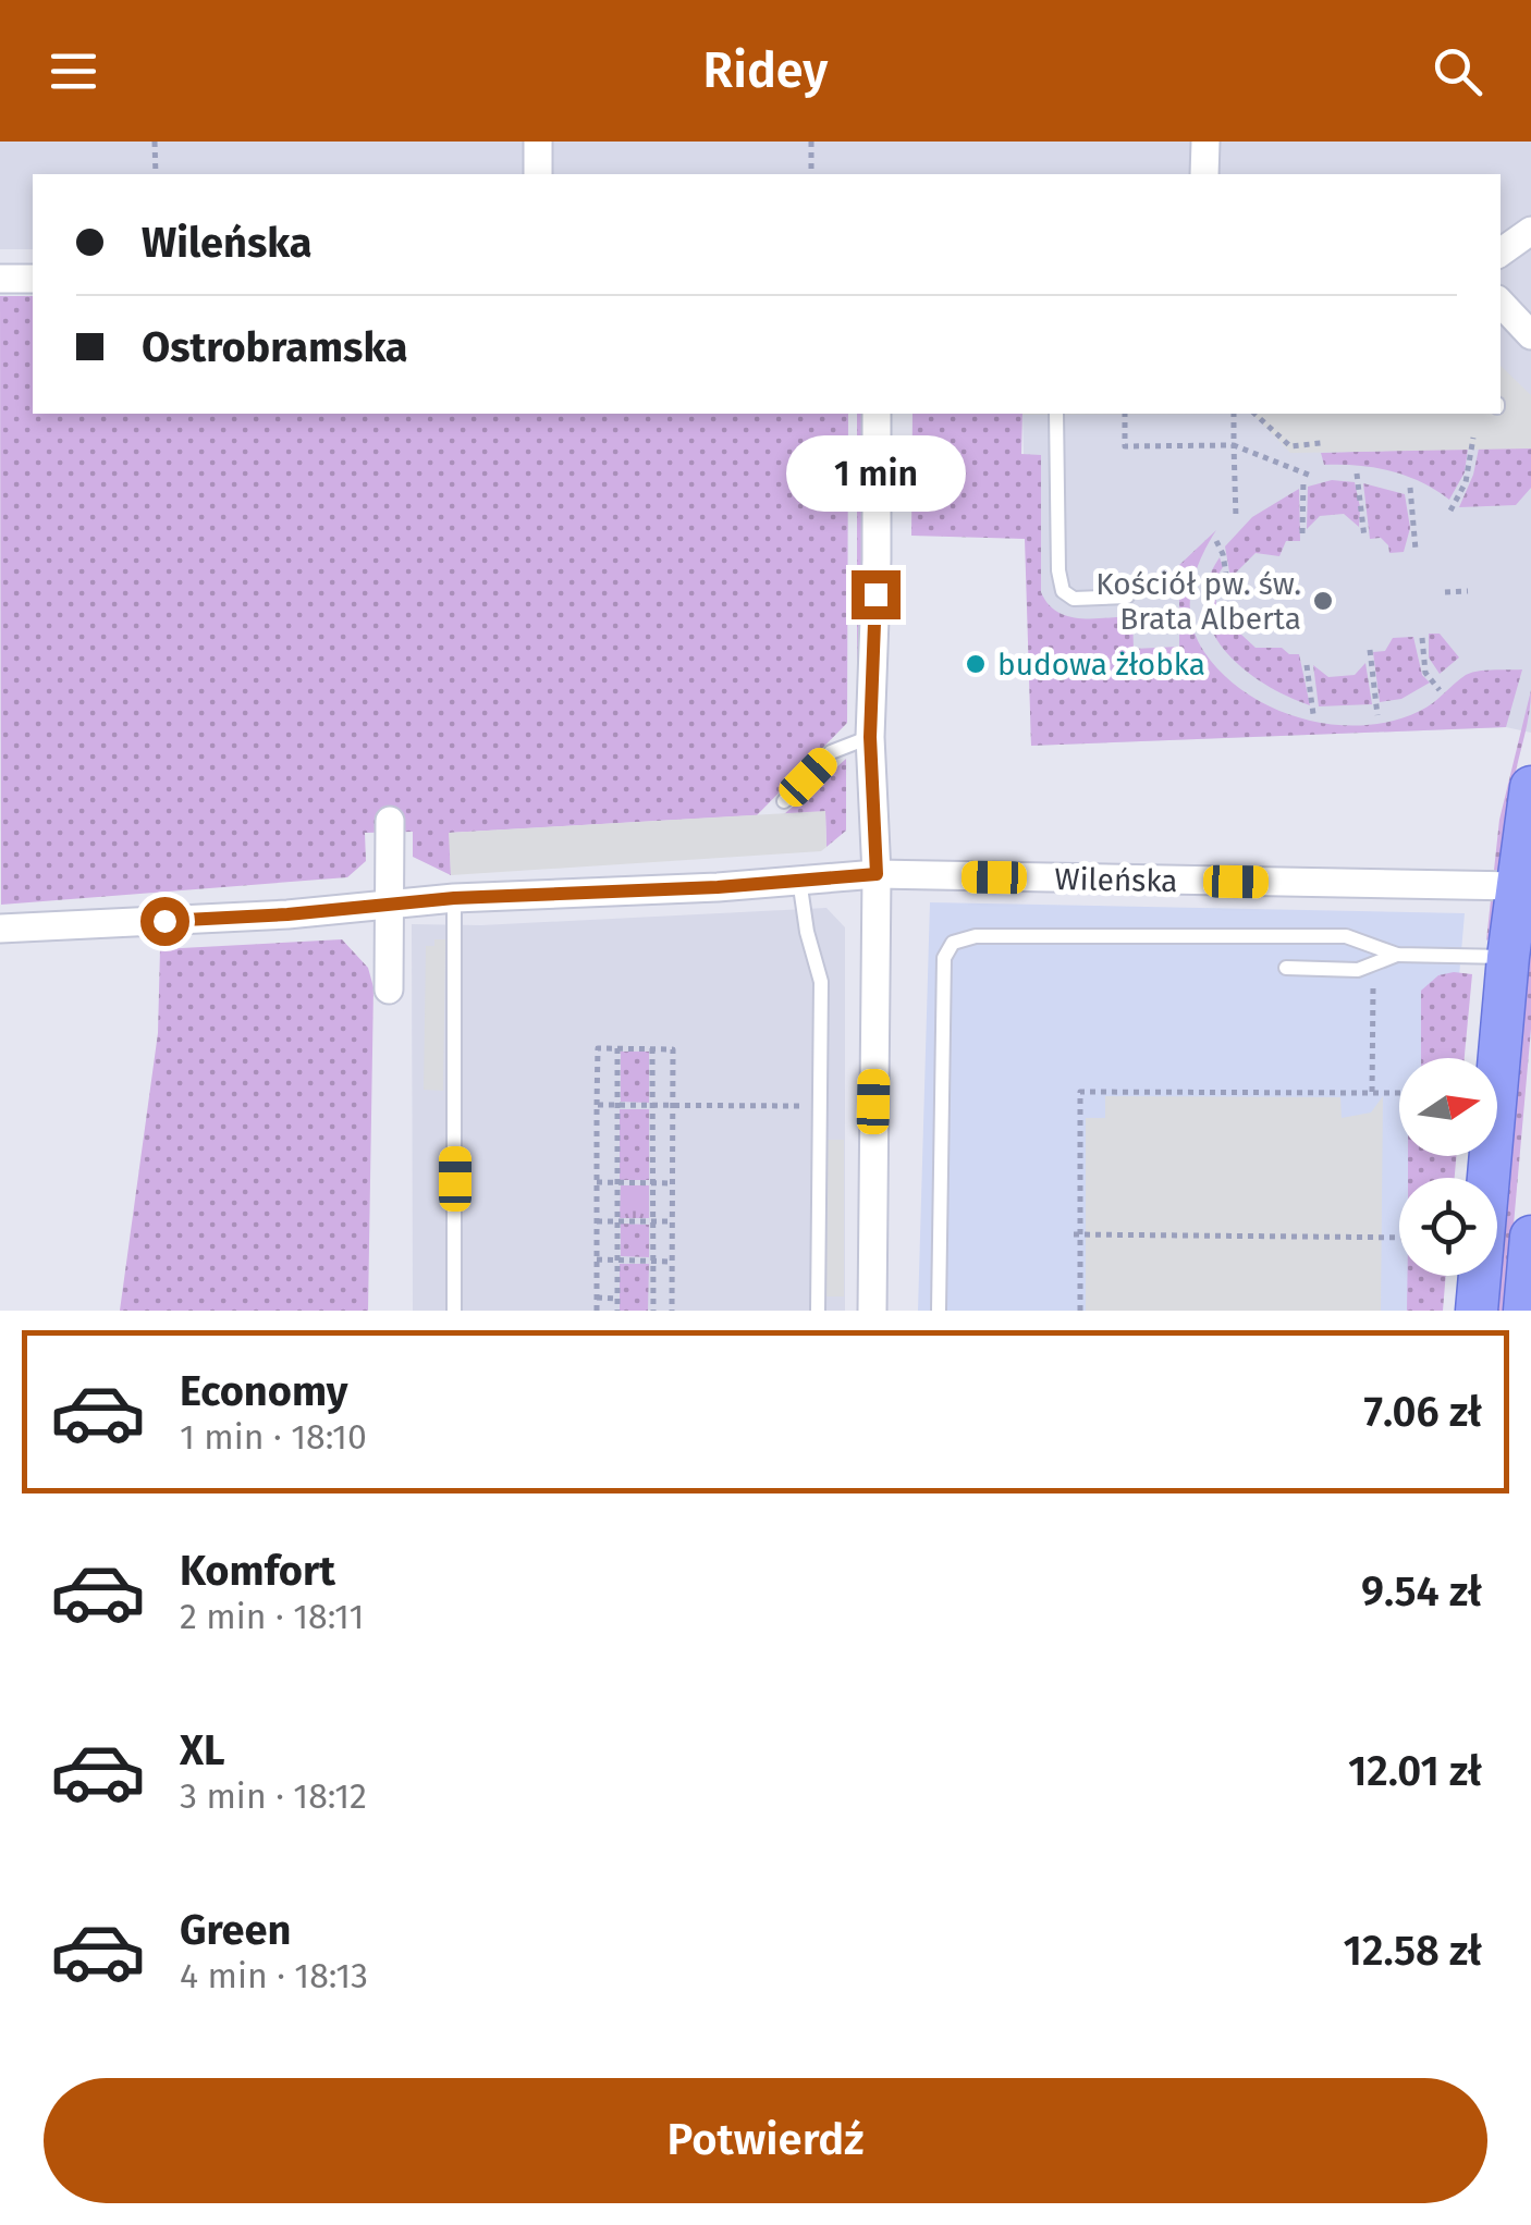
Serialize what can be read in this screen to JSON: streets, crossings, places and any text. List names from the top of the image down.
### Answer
{
  "streets": {
    "street": ["Wileńska"]
  },
  "places": ["Kościół pw. św. Brata Alberta", "budowa żłobka"],
  "north": "right",
  "page": {
    "header": "Ridey",
    "banner": ["Wileńska", "Ostrobramska"],
    "bubble": "1 min",
    "list": [
      {
        "name": "Economy",
        "note": "1 min · 18:10",
        "value": "7.06 zł"
      },
      {
        "name": "Komfort",
        "note": "2 min · 18:11",
        "value": "9.54 zł"
      },
      {
        "name": "XL",
        "note": "3 min · 18:12",
        "value": "12.01 zł"
      },
      {
        "name": "Green",
        "note": "4 min · 18:13",
        "value": "12.58 zł"
      }
    ],
    "buttons": "Potwierdź"
  }
}
